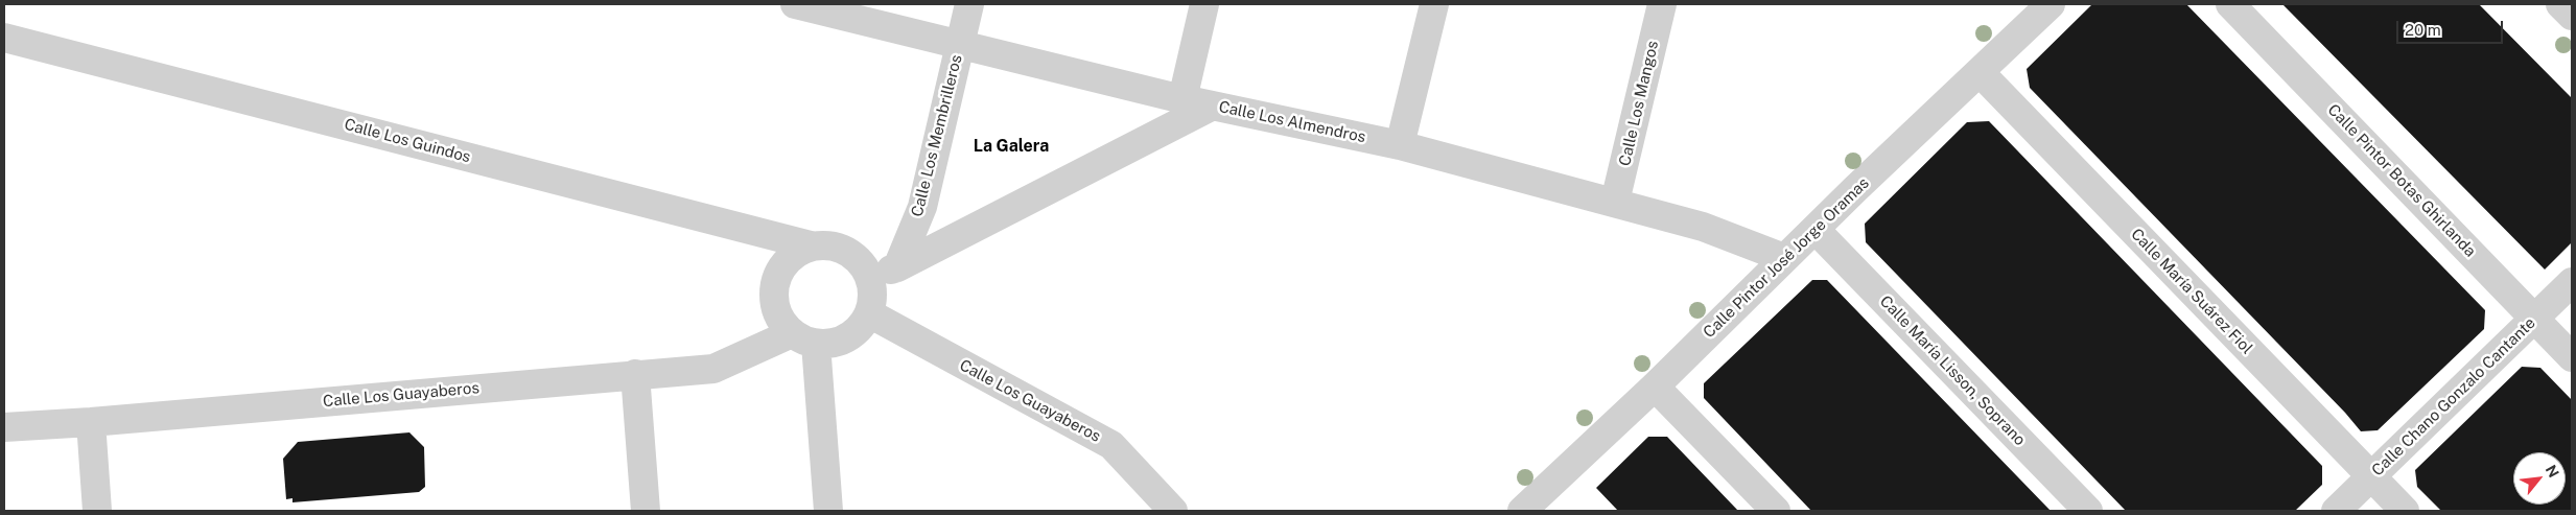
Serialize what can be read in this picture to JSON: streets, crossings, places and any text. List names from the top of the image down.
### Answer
{
  "streets": {
    "street": [
      "Calle Los Mangos",
      "Calle Los Almendros",
      "Calle Los Membrilleros",
      "Calle Los Guindos",
      "Calle Pintor Botas Ghirlanda",
      "Calle Pintor José Jorge Oramas",
      "Calle María Suárez Fiol",
      "Calle María Lisson, Soprano",
      "Calle Los Guayaberos",
      "Calle Chano Gonzalo Cantante"
    ]
  },
  "crossings": [
    ["Calle Los Mangos", "Calle Los Almendros"],
    ["Calle Los Almendros", "Calle Los Membrilleros"],
    ["Calle Los Almendros", "Calle Pintor José Jorge Oramas"],
    ["Calle Los Guindos", "Calle Los Guayaberos"],
    ["Calle Pintor Botas Ghirlanda", "Calle Chano Gonzalo Cantante"],
    ["Calle Pintor José Jorge Oramas", "Calle María Suárez Fiol"],
    ["Calle Pintor José Jorge Oramas", "Calle María Lisson, Soprano"],
    ["Calle María Suárez Fiol", "Calle Chano Gonzalo Cantante"]
  ],
  "districts": ["La Galera"],
  "scale_bar": "20 m",
  "north": "top right"
}
